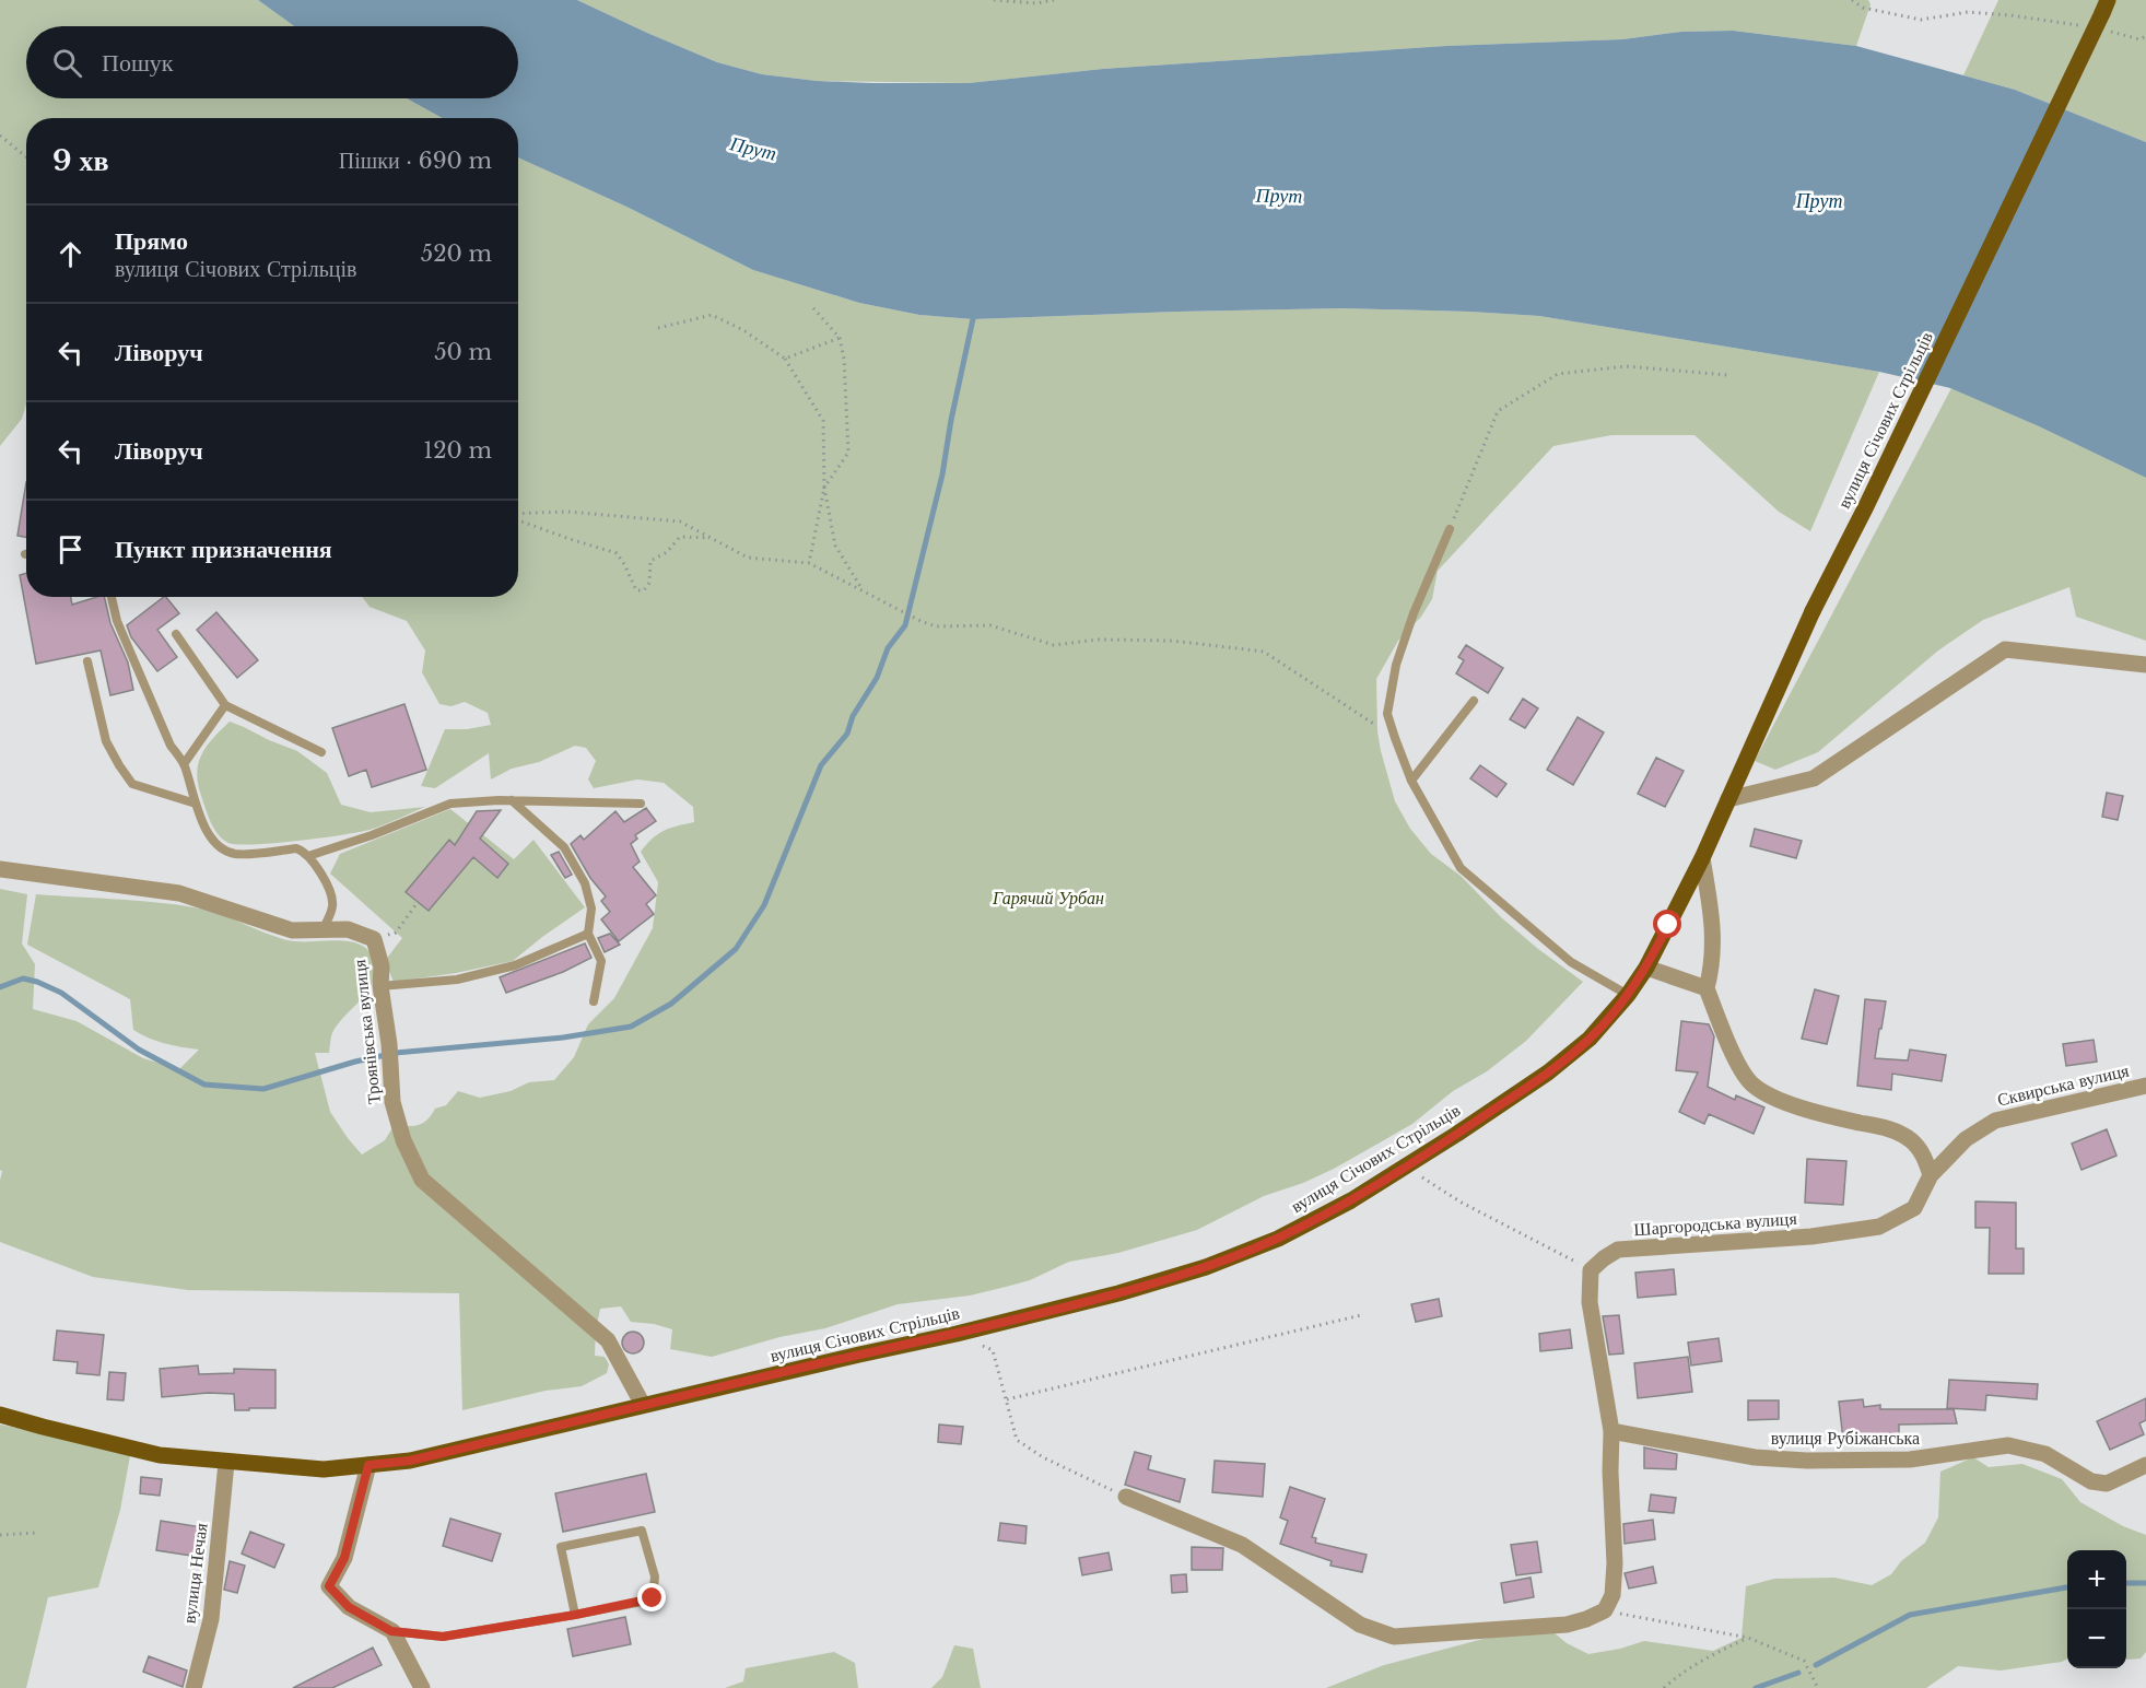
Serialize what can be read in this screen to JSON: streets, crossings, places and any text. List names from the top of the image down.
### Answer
{
  "streets": {
    "main road": ["вулиця Січових Стрільців"],
    "street": [
      "Троянівська вулиця",
      "Сквирська вулиця",
      "Шаргородська вулиця",
      "вулиця Рубіжанська",
      "вулиця Нечая"
    ]
  },
  "crossings": [
    ["вулиця Січових Стрільців", "Троянівська вулиця"],
    ["вулиця Січових Стрільців", "вулиця Нечая"],
    ["Сквирська вулиця", "Шаргородська вулиця"]
  ],
  "water": ["Прут"],
  "parks": ["Гарячий Урбан"],
  "page": {
    "search": "Пошук",
    "heading": ["9 хв", "Пішки · 690 m"],
    "list": [
      ["Прямо", "вулиця Січових Стрільців", "520 m"],
      ["Ліворуч", "50 m"],
      ["Ліворуч", "120 m"],
      "Пункт призначення"
    ],
    "map_buttons": ["+", "−"]
  }
}
